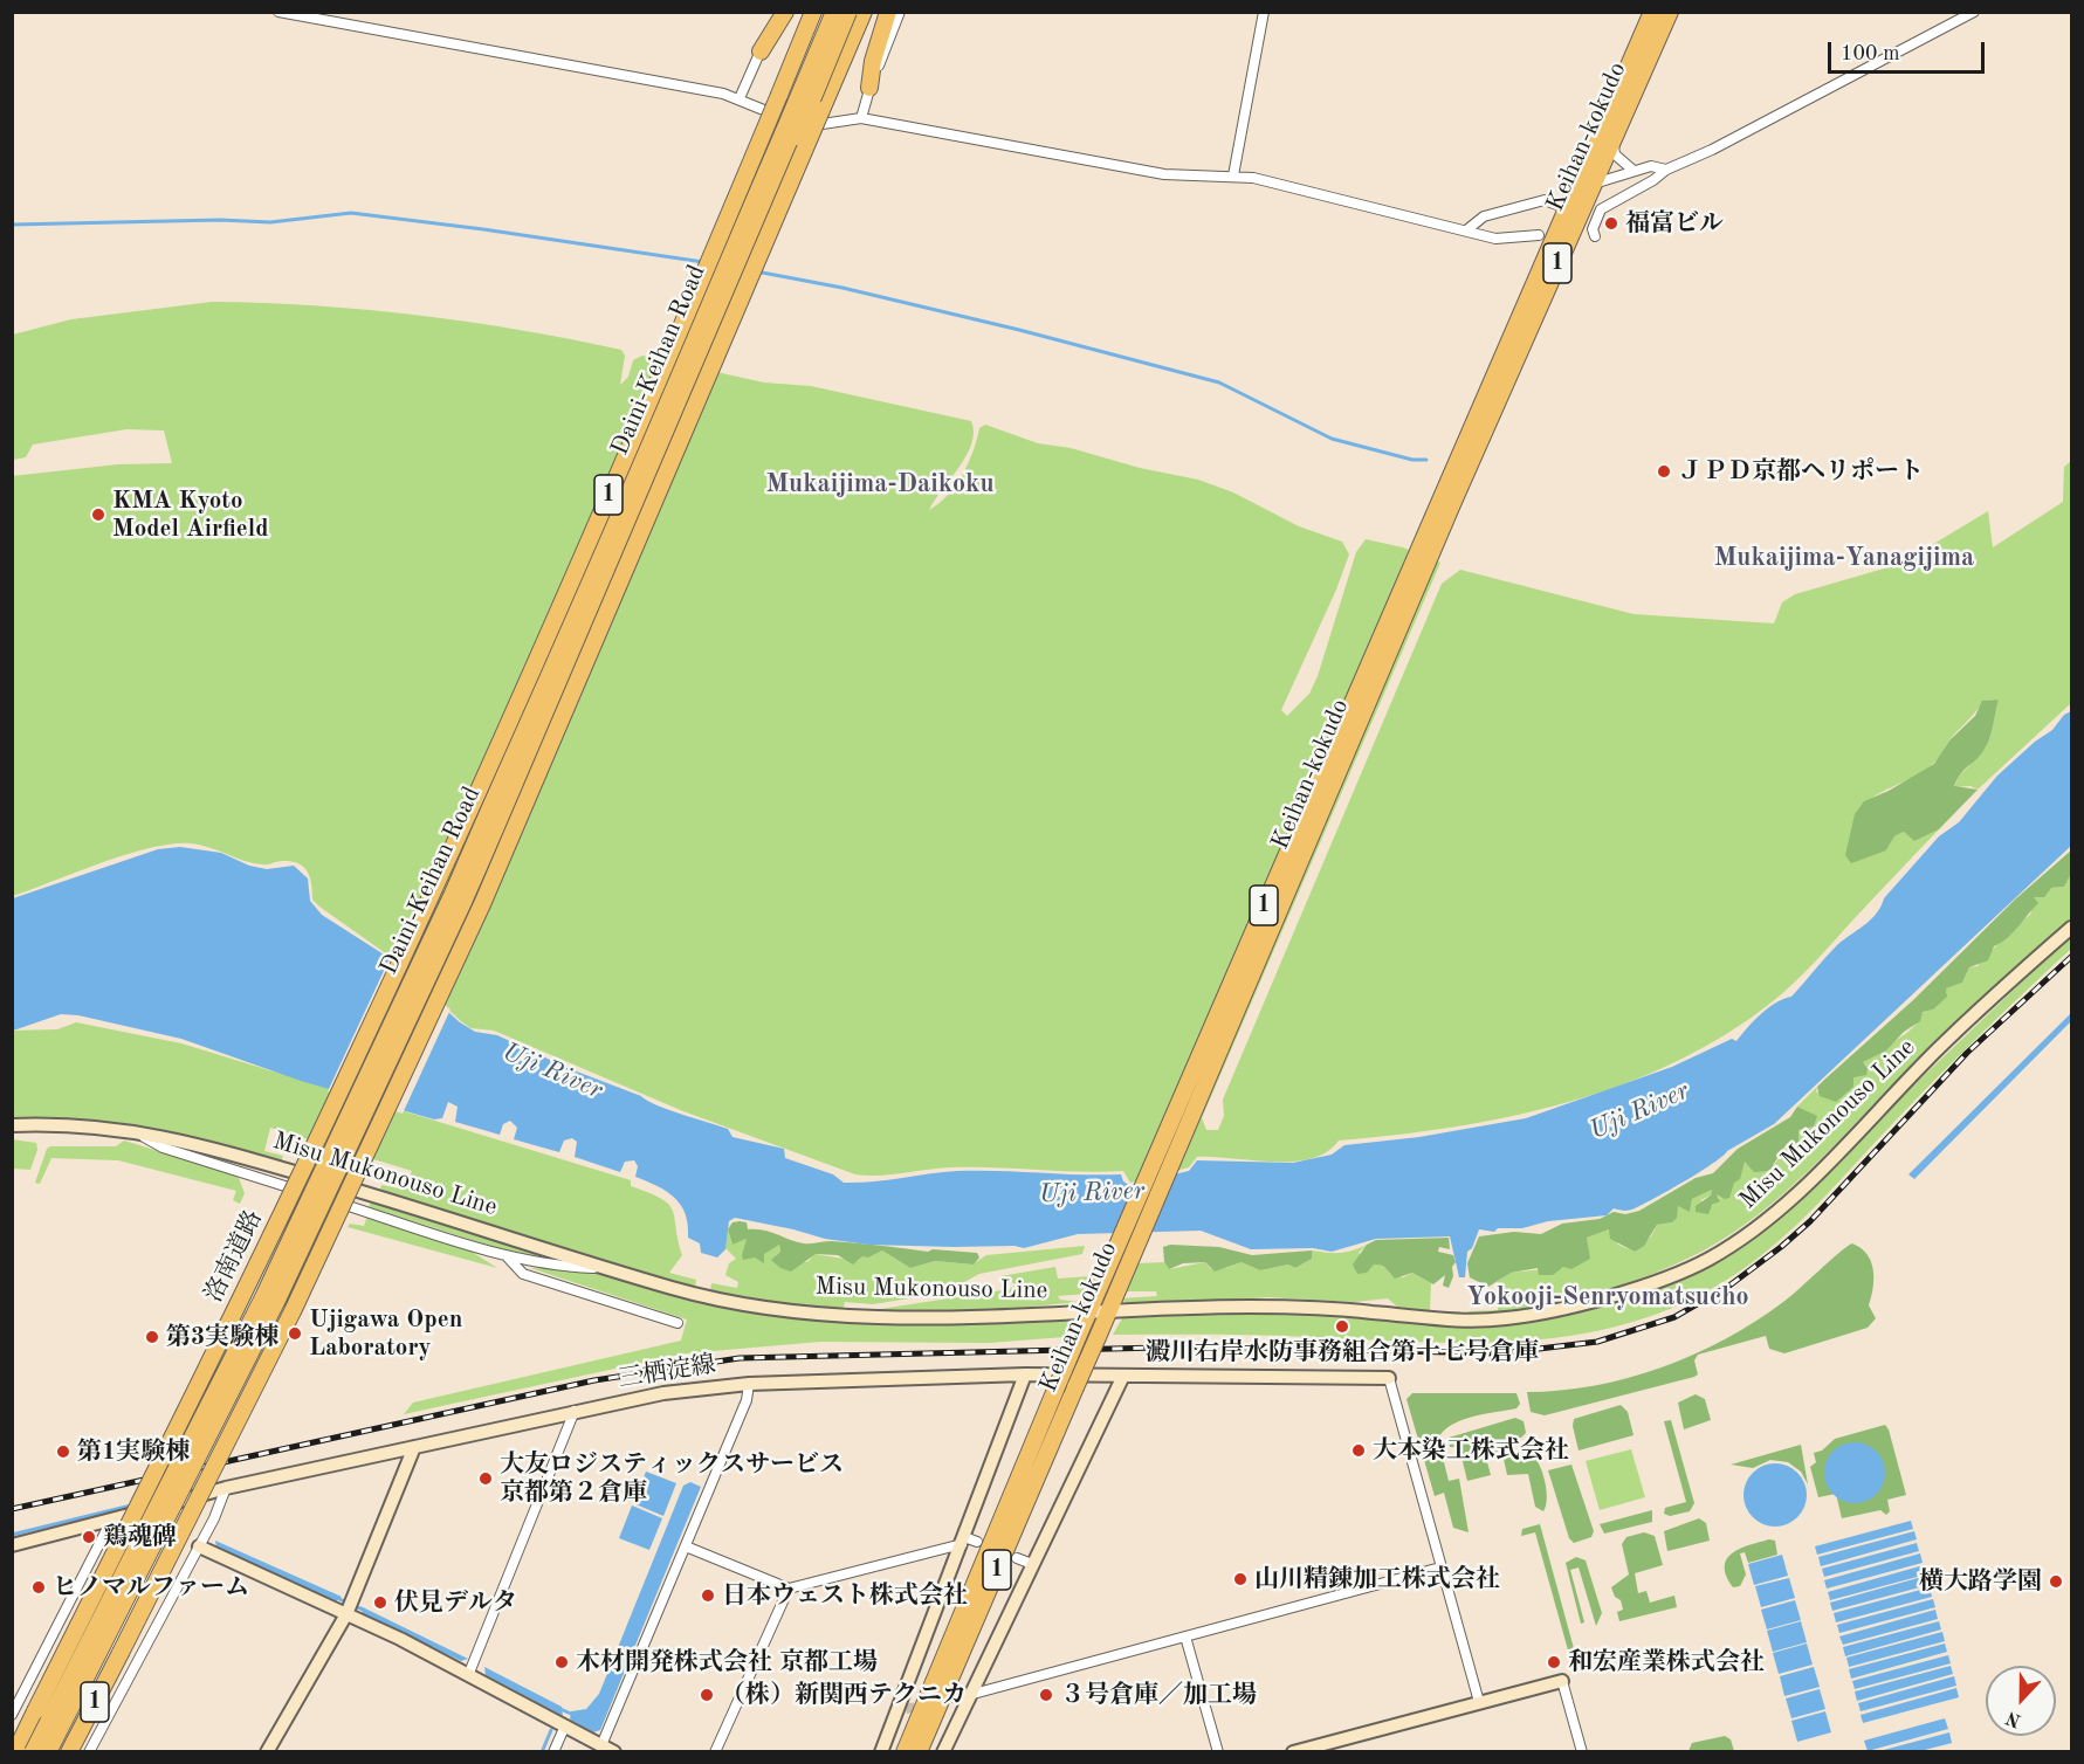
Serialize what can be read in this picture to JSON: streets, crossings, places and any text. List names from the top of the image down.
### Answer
{
  "streets": {
    "highway": [
      "Keihan-kokudo",
      "1",
      "Daini-Keihan Road",
      "洛南道路"
    ],
    "street": ["Misu Mukonouso Line", "三栖淀線"]
  },
  "crossings": [
    ["Keihan-kokudo", "Misu Mukonouso Line"]
  ],
  "districts": ["Mukaijima-Daikoku", "Mukaijima-Yanagijima", "Yokooji-Senryomatsucho"],
  "water": ["Uji River"],
  "places": [
    "福富ビル",
    "ＪＰＤ京都ヘリポート",
    "KMA Kyoto Model Airfield",
    "澱川右岸水防事務組合第十七号倉庫",
    "Ujigawa Open Laboratory",
    "第3実験棟",
    "大本染工株式会社",
    "第1実験棟",
    "大友ロジスティックスサービス 京都第２倉庫",
    "鶏魂碑",
    "山川精錬加工株式会社",
    "横大路学園",
    "ヒノマルファーム",
    "日本ウェスト株式会社",
    "伏見デルタ",
    "木材開発株式会社 京都工場",
    "和宏産業株式会社",
    "（株）新関西テクニカ",
    "３号倉庫／加工場"
  ],
  "scale_bar": "100 m",
  "north": "bottom"
}
